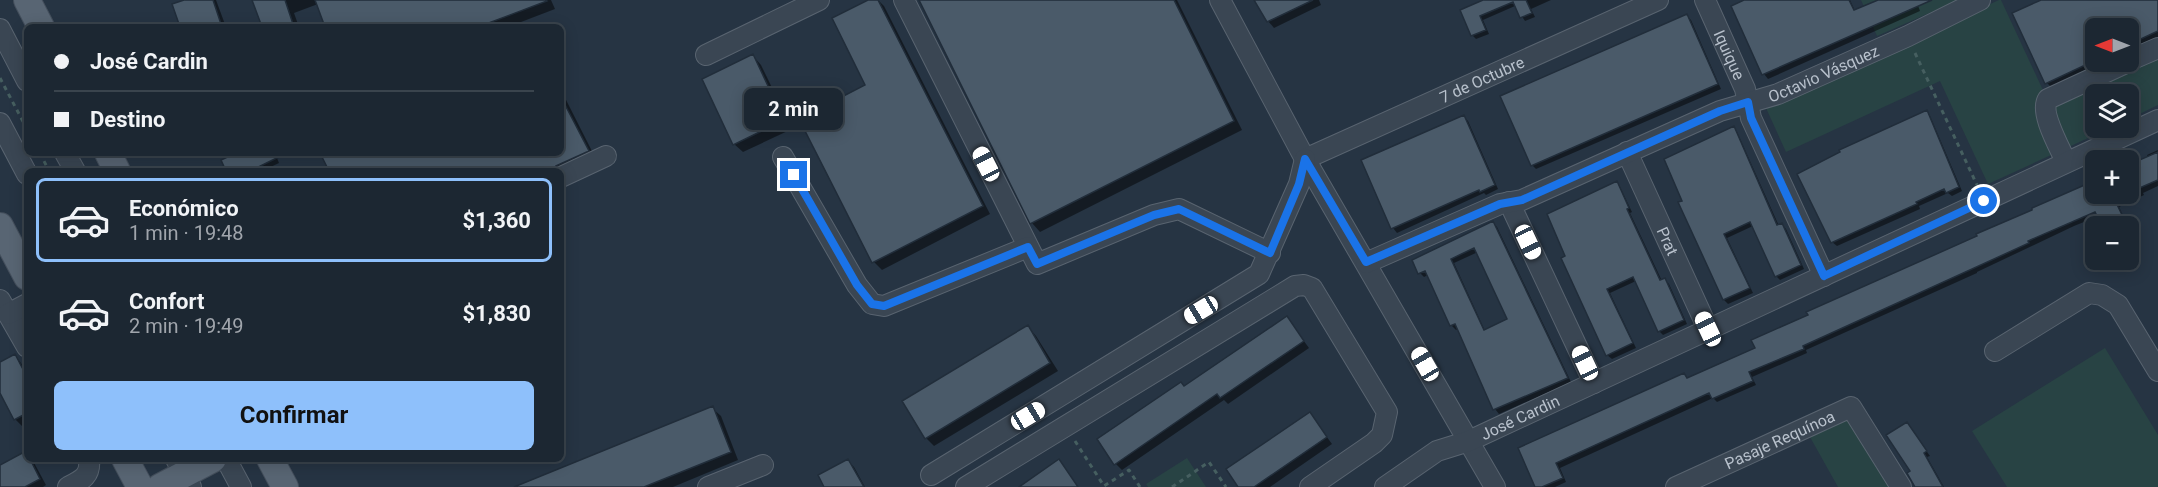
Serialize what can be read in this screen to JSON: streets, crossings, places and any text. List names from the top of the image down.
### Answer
{
  "streets": {
    "street": [
      "Iquique",
      "Octavio Vásquez",
      "7 de Octubre",
      "Prat",
      "José Cardin",
      "Pasaje Requínoa"
    ]
  },
  "crossings": [
    ["Iquique", "Octavio Vásquez"],
    ["Iquique", "José Cardin"],
    ["Octavio Vásquez", "Prat"],
    ["Prat", "José Cardin"]
  ],
  "north": "left",
  "page": {
    "map_buttons": ["+", "−"],
    "banner": ["José Cardin", "Destino"],
    "bubble": "2 min",
    "list": [
      {
        "name": "Económico",
        "note": "1 min · 19:48",
        "value": "$1,360"
      },
      {
        "name": "Confort",
        "note": "2 min · 19:49",
        "value": "$1,830"
      }
    ],
    "buttons": "Confirmar"
  }
}
